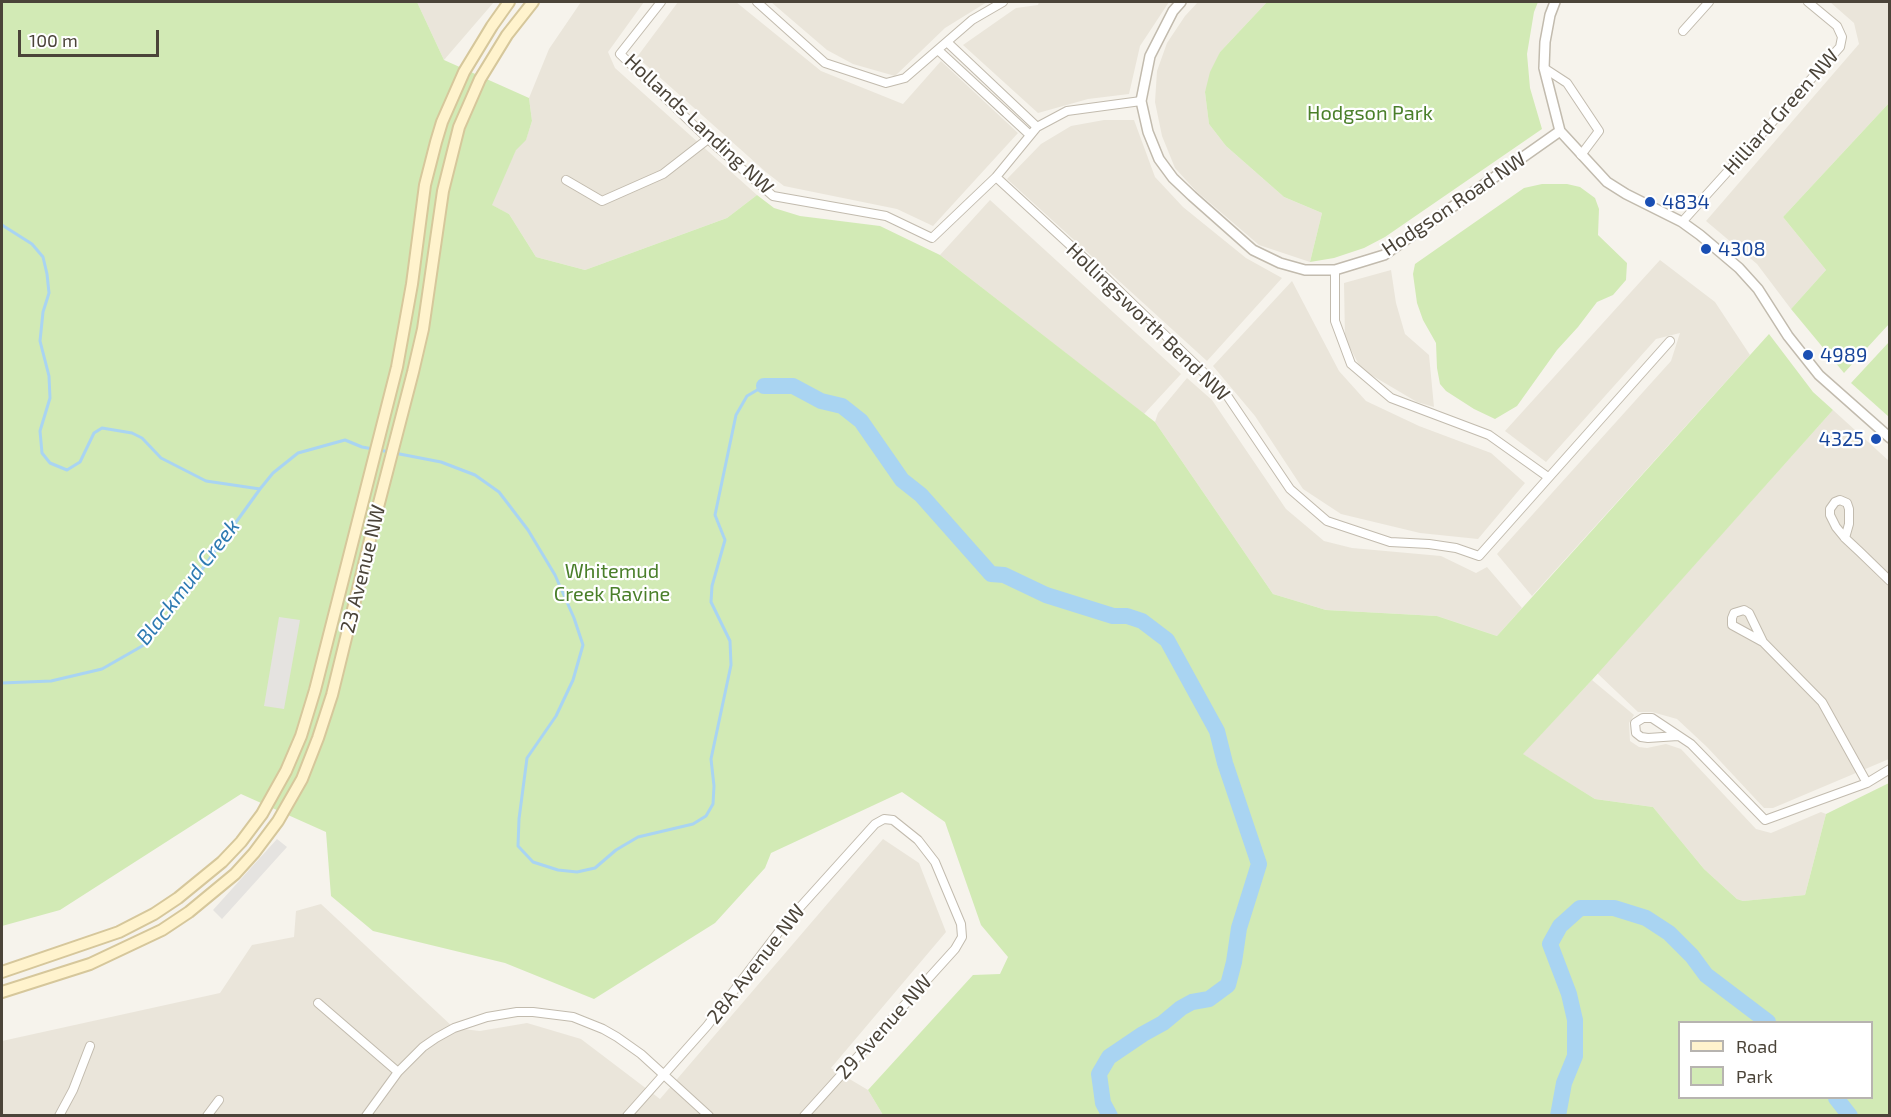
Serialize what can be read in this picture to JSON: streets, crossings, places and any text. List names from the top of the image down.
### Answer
{
  "streets": {
    "main road": ["23 Avenue NW"],
    "street": [
      "Hilliard Green NW",
      "Hollands Landing NW",
      "Hodgson Road NW",
      "Hollingsworth Bend NW",
      "28A Avenue NW",
      "29 Avenue NW"
    ]
  },
  "crossings": [
    ["Hollands Landing NW", "Hodgson Road NW"],
    ["Hollands Landing NW", "Hollingsworth Bend NW"],
    ["28A Avenue NW", "29 Avenue NW"]
  ],
  "water": ["Blackmud Creek"],
  "parks": ["Hodgson Park", "Whitemud Creek Ravine"],
  "places": [
    "4834",
    "4308",
    "4989",
    "4325"
  ],
  "legend": ["Road", "Park"],
  "scale_bar": "100 m"
}
